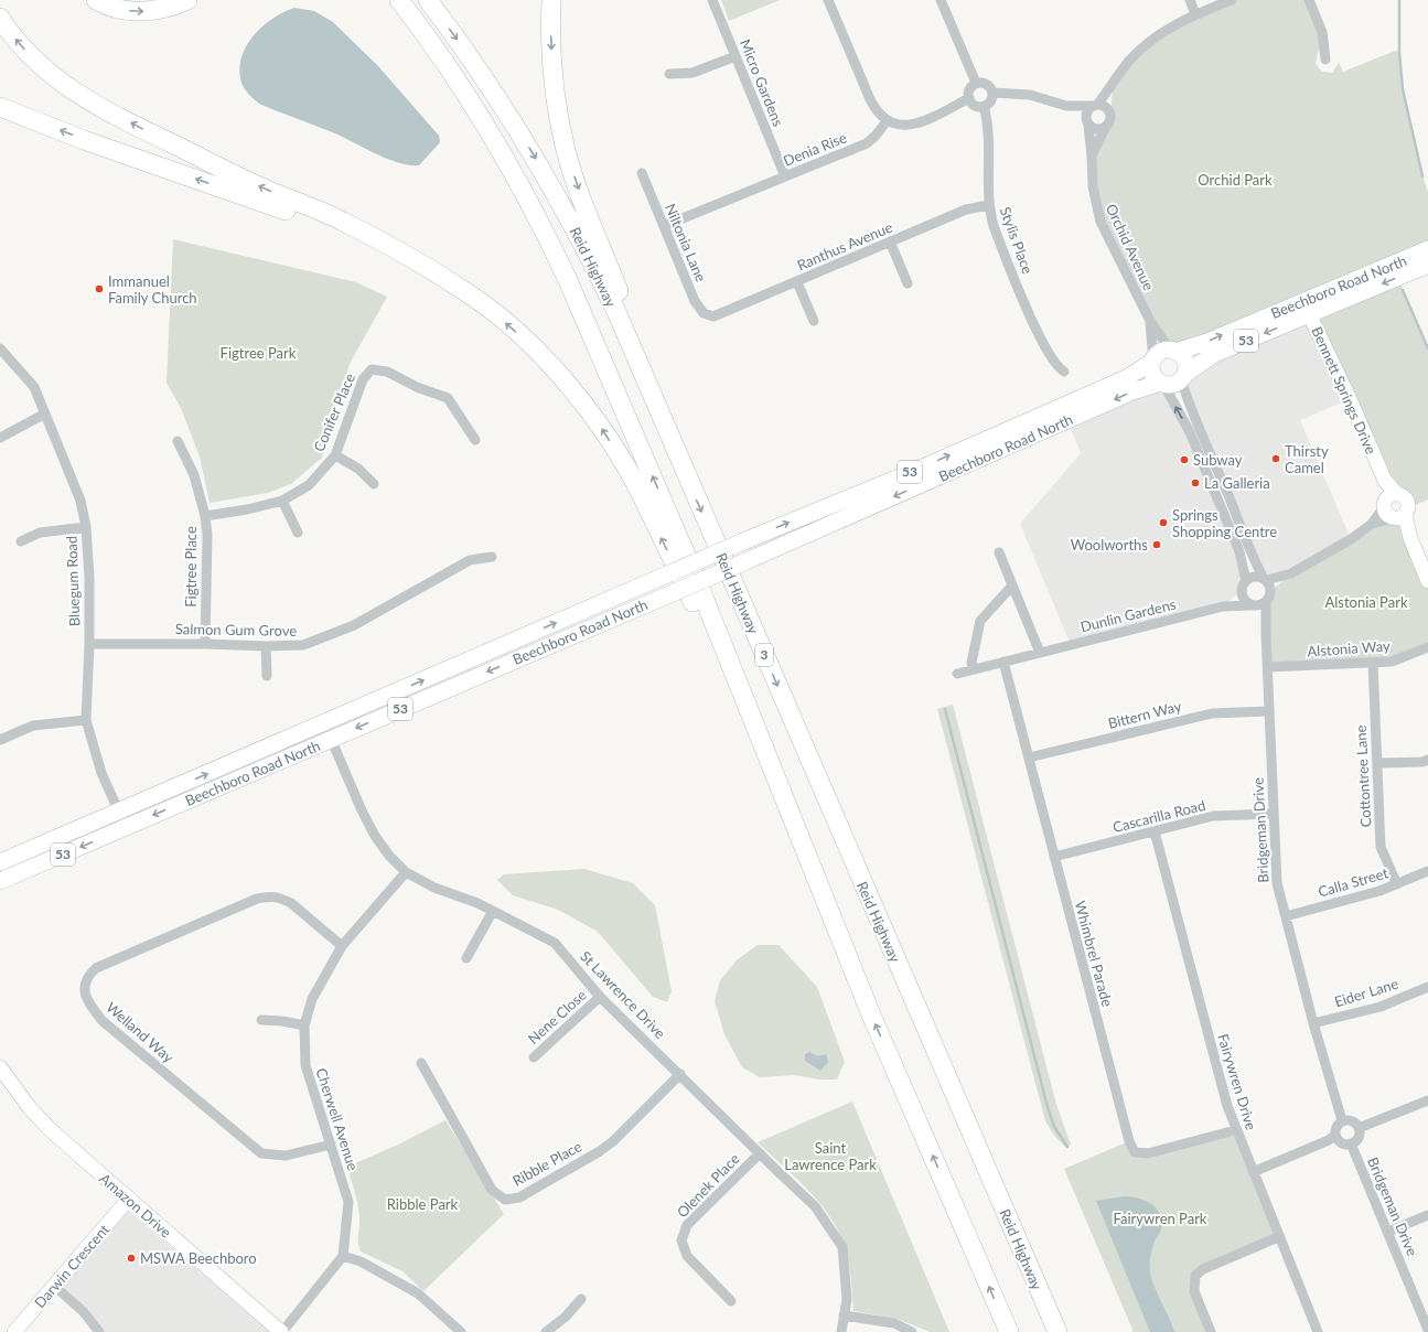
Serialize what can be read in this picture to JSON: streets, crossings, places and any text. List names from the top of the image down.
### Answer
{
  "streets": {
    "highway": ["Reid Highway", "3"],
    "main road": ["Beechboro Road North", "53"],
    "street": [
      "Micro Gardens",
      "Denia Rise",
      "Stylis Place",
      "Niltonia Lane",
      "Ranthus Avenue",
      "Orchid Avenue",
      "Bennett Springs Drive",
      "Conifer Place",
      "Figtree Place",
      "Bluegum Road",
      "Dunlin Gardens",
      "Salmon Gum Grove",
      "Alstonia Way",
      "Bittern Way",
      "Cottontree Lane",
      "Cascarilla Road",
      "Bridgeman Drive",
      "Calla Street",
      "Whimbrel Parade",
      "Eider Lane",
      "St Lawrence Drive",
      "Nene Close",
      "Welland Way",
      "Fairywren Drive",
      "Cherwell Avenue",
      "Ribble Place",
      "Olenek Place",
      "Amazon Drive",
      "Darwin Crescent"
    ]
  },
  "crossings": [
    ["Micro Gardens", "Denia Rise"],
    ["Denia Rise", "Niltonia Lane"],
    ["Stylis Place", "Ranthus Avenue"],
    ["Niltonia Lane", "Ranthus Avenue"],
    ["Orchid Avenue", "Beechboro Road North"],
    ["Orchid Avenue", "53"],
    ["Beechboro Road North", "53"],
    ["Beechboro Road North", "Bennett Springs Drive"],
    ["Beechboro Road North", "Bluegum Road"],
    ["Beechboro Road North", "St Lawrence Drive"],
    ["Conifer Place", "Figtree Place"],
    ["Figtree Place", "Salmon Gum Grove"],
    ["Bluegum Road", "Salmon Gum Grove"],
    ["Dunlin Gardens", "Bridgeman Drive"],
    ["Dunlin Gardens", "Whimbrel Parade"],
    ["Alstonia Way", "Cottontree Lane"],
    ["Alstonia Way", "Bridgeman Drive"],
    ["Bittern Way", "Bridgeman Drive"],
    ["Bittern Way", "Whimbrel Parade"],
    ["Cottontree Lane", "Calla Street"],
    ["Cascarilla Road", "Bridgeman Drive"],
    ["Cascarilla Road", "Whimbrel Parade"],
    ["Cascarilla Road", "Fairywren Drive"],
    ["Bridgeman Drive", "Calla Street"],
    ["Bridgeman Drive", "Eider Lane"],
    ["Whimbrel Parade", "Fairywren Drive"],
    ["St Lawrence Drive", "Nene Close"],
    ["St Lawrence Drive", "Cherwell Avenue"],
    ["St Lawrence Drive", "Ribble Place"],
    ["St Lawrence Drive", "Olenek Place"],
    ["Welland Way", "Cherwell Avenue"],
    ["Amazon Drive", "Darwin Crescent"]
  ],
  "parks": [
    "Orchid Park",
    "Figtree Park",
    "Alstonia Park",
    "Saint Lawrence Park",
    "Ribble Park",
    "Fairywren Park"
  ],
  "places": [
    "Immanuel Family Church",
    "Thirsty Camel",
    "Subway",
    "La Galleria",
    "Springs Shopping Centre",
    "Woolworths",
    "MSWA Beechboro"
  ]
}
